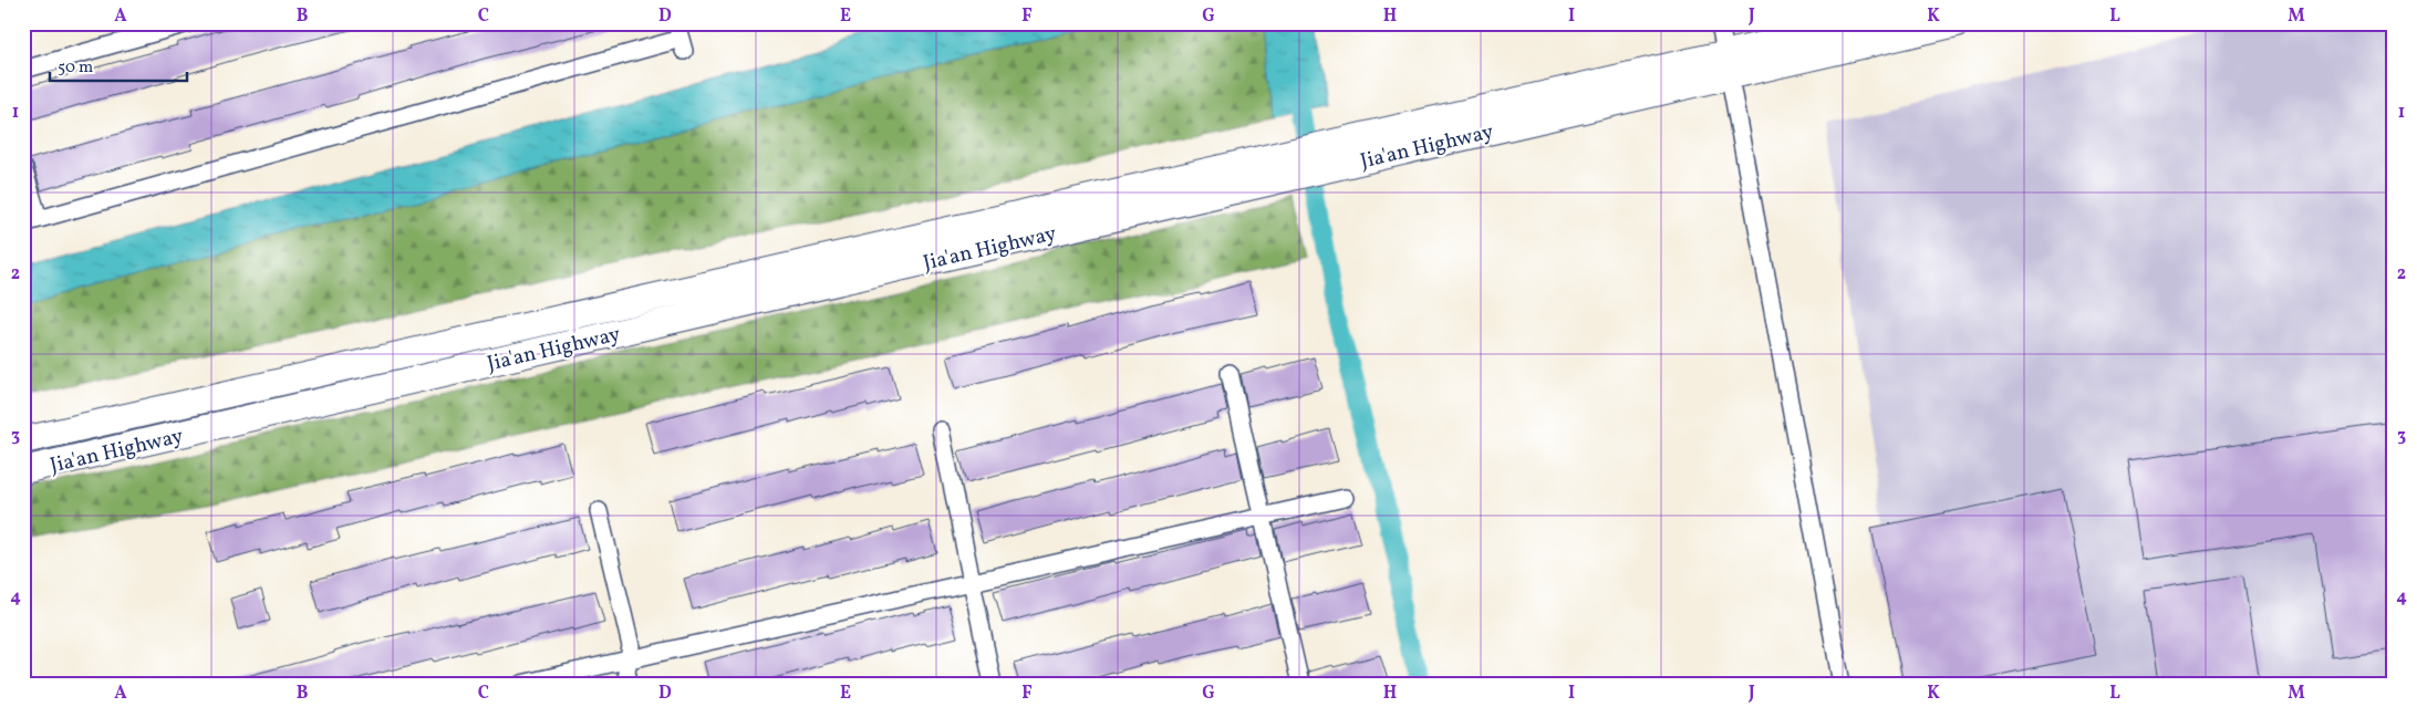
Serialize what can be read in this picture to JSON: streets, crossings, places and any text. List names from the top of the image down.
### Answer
{
  "streets": {
    "main road": ["Jia'an Highway"]
  },
  "scale_bar": "50 m",
  "grid": {
    "columns": [
      "A",
      "B",
      "C",
      "D",
      "E",
      "F",
      "G",
      "H",
      "I",
      "J",
      "K",
      "L",
      "M"
    ],
    "rows": [
      "1",
      "2",
      "3",
      "4"
    ]
  }
}
